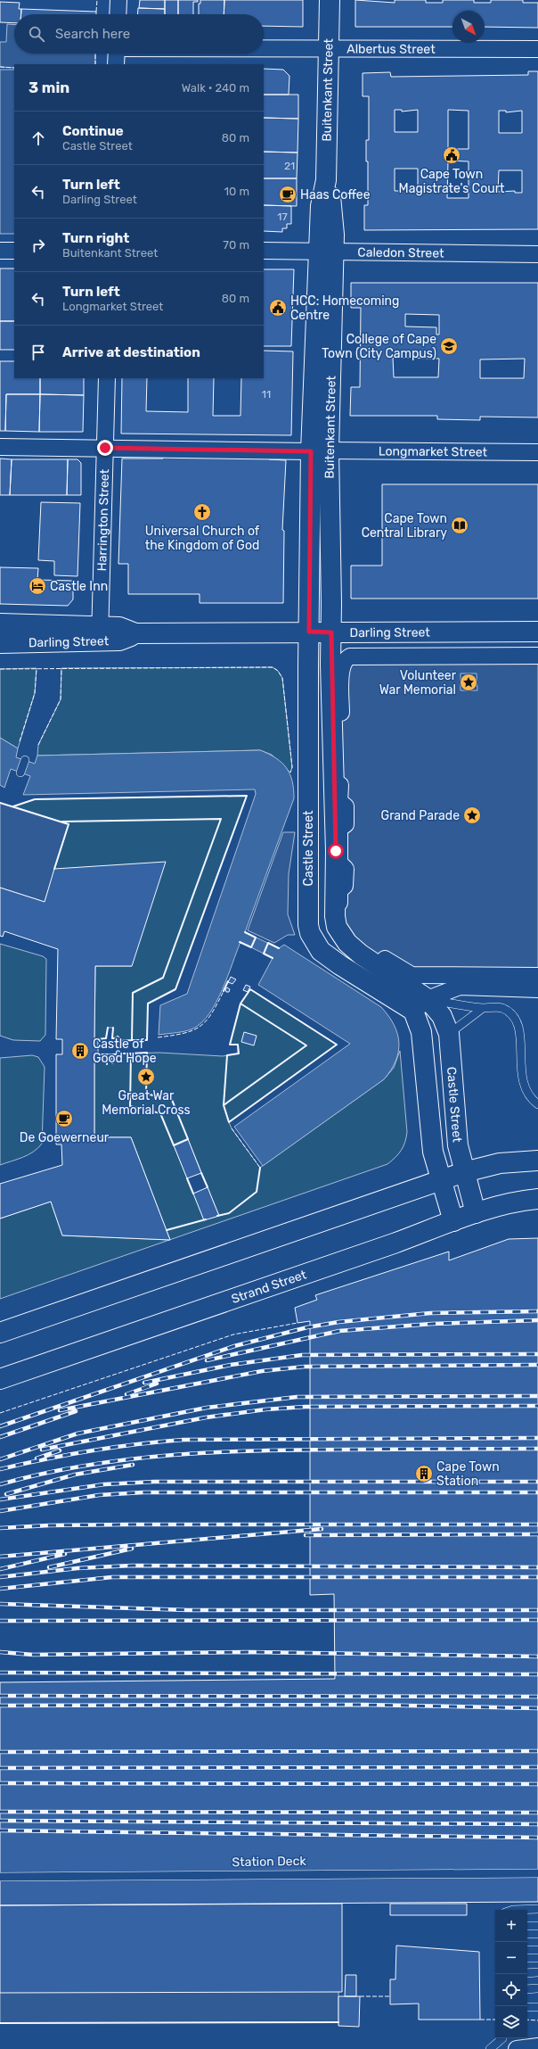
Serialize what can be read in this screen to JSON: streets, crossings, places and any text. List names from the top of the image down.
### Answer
{
  "streets": {
    "main road": [
      "Buitenkant Street",
      "Darling Street",
      "Castle Street",
      "Strand Street"
    ],
    "street": [
      "Albertus Street",
      "Caledon Street",
      "Longmarket Street",
      "Harrington Street"
    ],
    "lane": ["Station Deck"]
  },
  "crossings": [
    ["Albertus Street", "Buitenkant Street"],
    ["Buitenkant Street", "Caledon Street"],
    ["Buitenkant Street", "Longmarket Street"],
    ["Buitenkant Street", "Darling Street"],
    ["Buitenkant Street", "Castle Street"],
    ["Longmarket Street", "Harrington Street"],
    ["Harrington Street", "Darling Street"],
    ["Darling Street", "Castle Street"],
    ["Castle Street", "Strand Street"]
  ],
  "places": {
    "public building": ["Cape Town Magistrate's Court", "HCC: Homecoming Centre"],
    "cafe": ["Haas Coffee", "De Goewerneur"],
    "school or university": ["College of Cape Town (City Campus)"],
    "church": ["Universal Church of the Kingdom of God"],
    "library": ["Cape Town Central Library"],
    "hotel": ["Castle Inn"],
    "place": ["Volunteer War Memorial", "Grand Parade", "Great War Memorial Cross"],
    "building": ["Castle of Good Hope", "Cape Town Station"]
  },
  "house_numbers": ["21", "17", "11"],
  "north": "bottom right",
  "page": {
    "search": "Search here",
    "heading": ["3 min", "Walk · 240 m"],
    "list": [
      ["Continue", "Castle Street", "80 m"],
      ["Turn left", "Darling Street", "10 m"],
      ["Turn right", "Buitenkant Street", "70 m"],
      ["Turn left", "Longmarket Street", "80 m"],
      "Arrive at destination"
    ],
    "map_buttons": ["+", "−"]
  }
}
